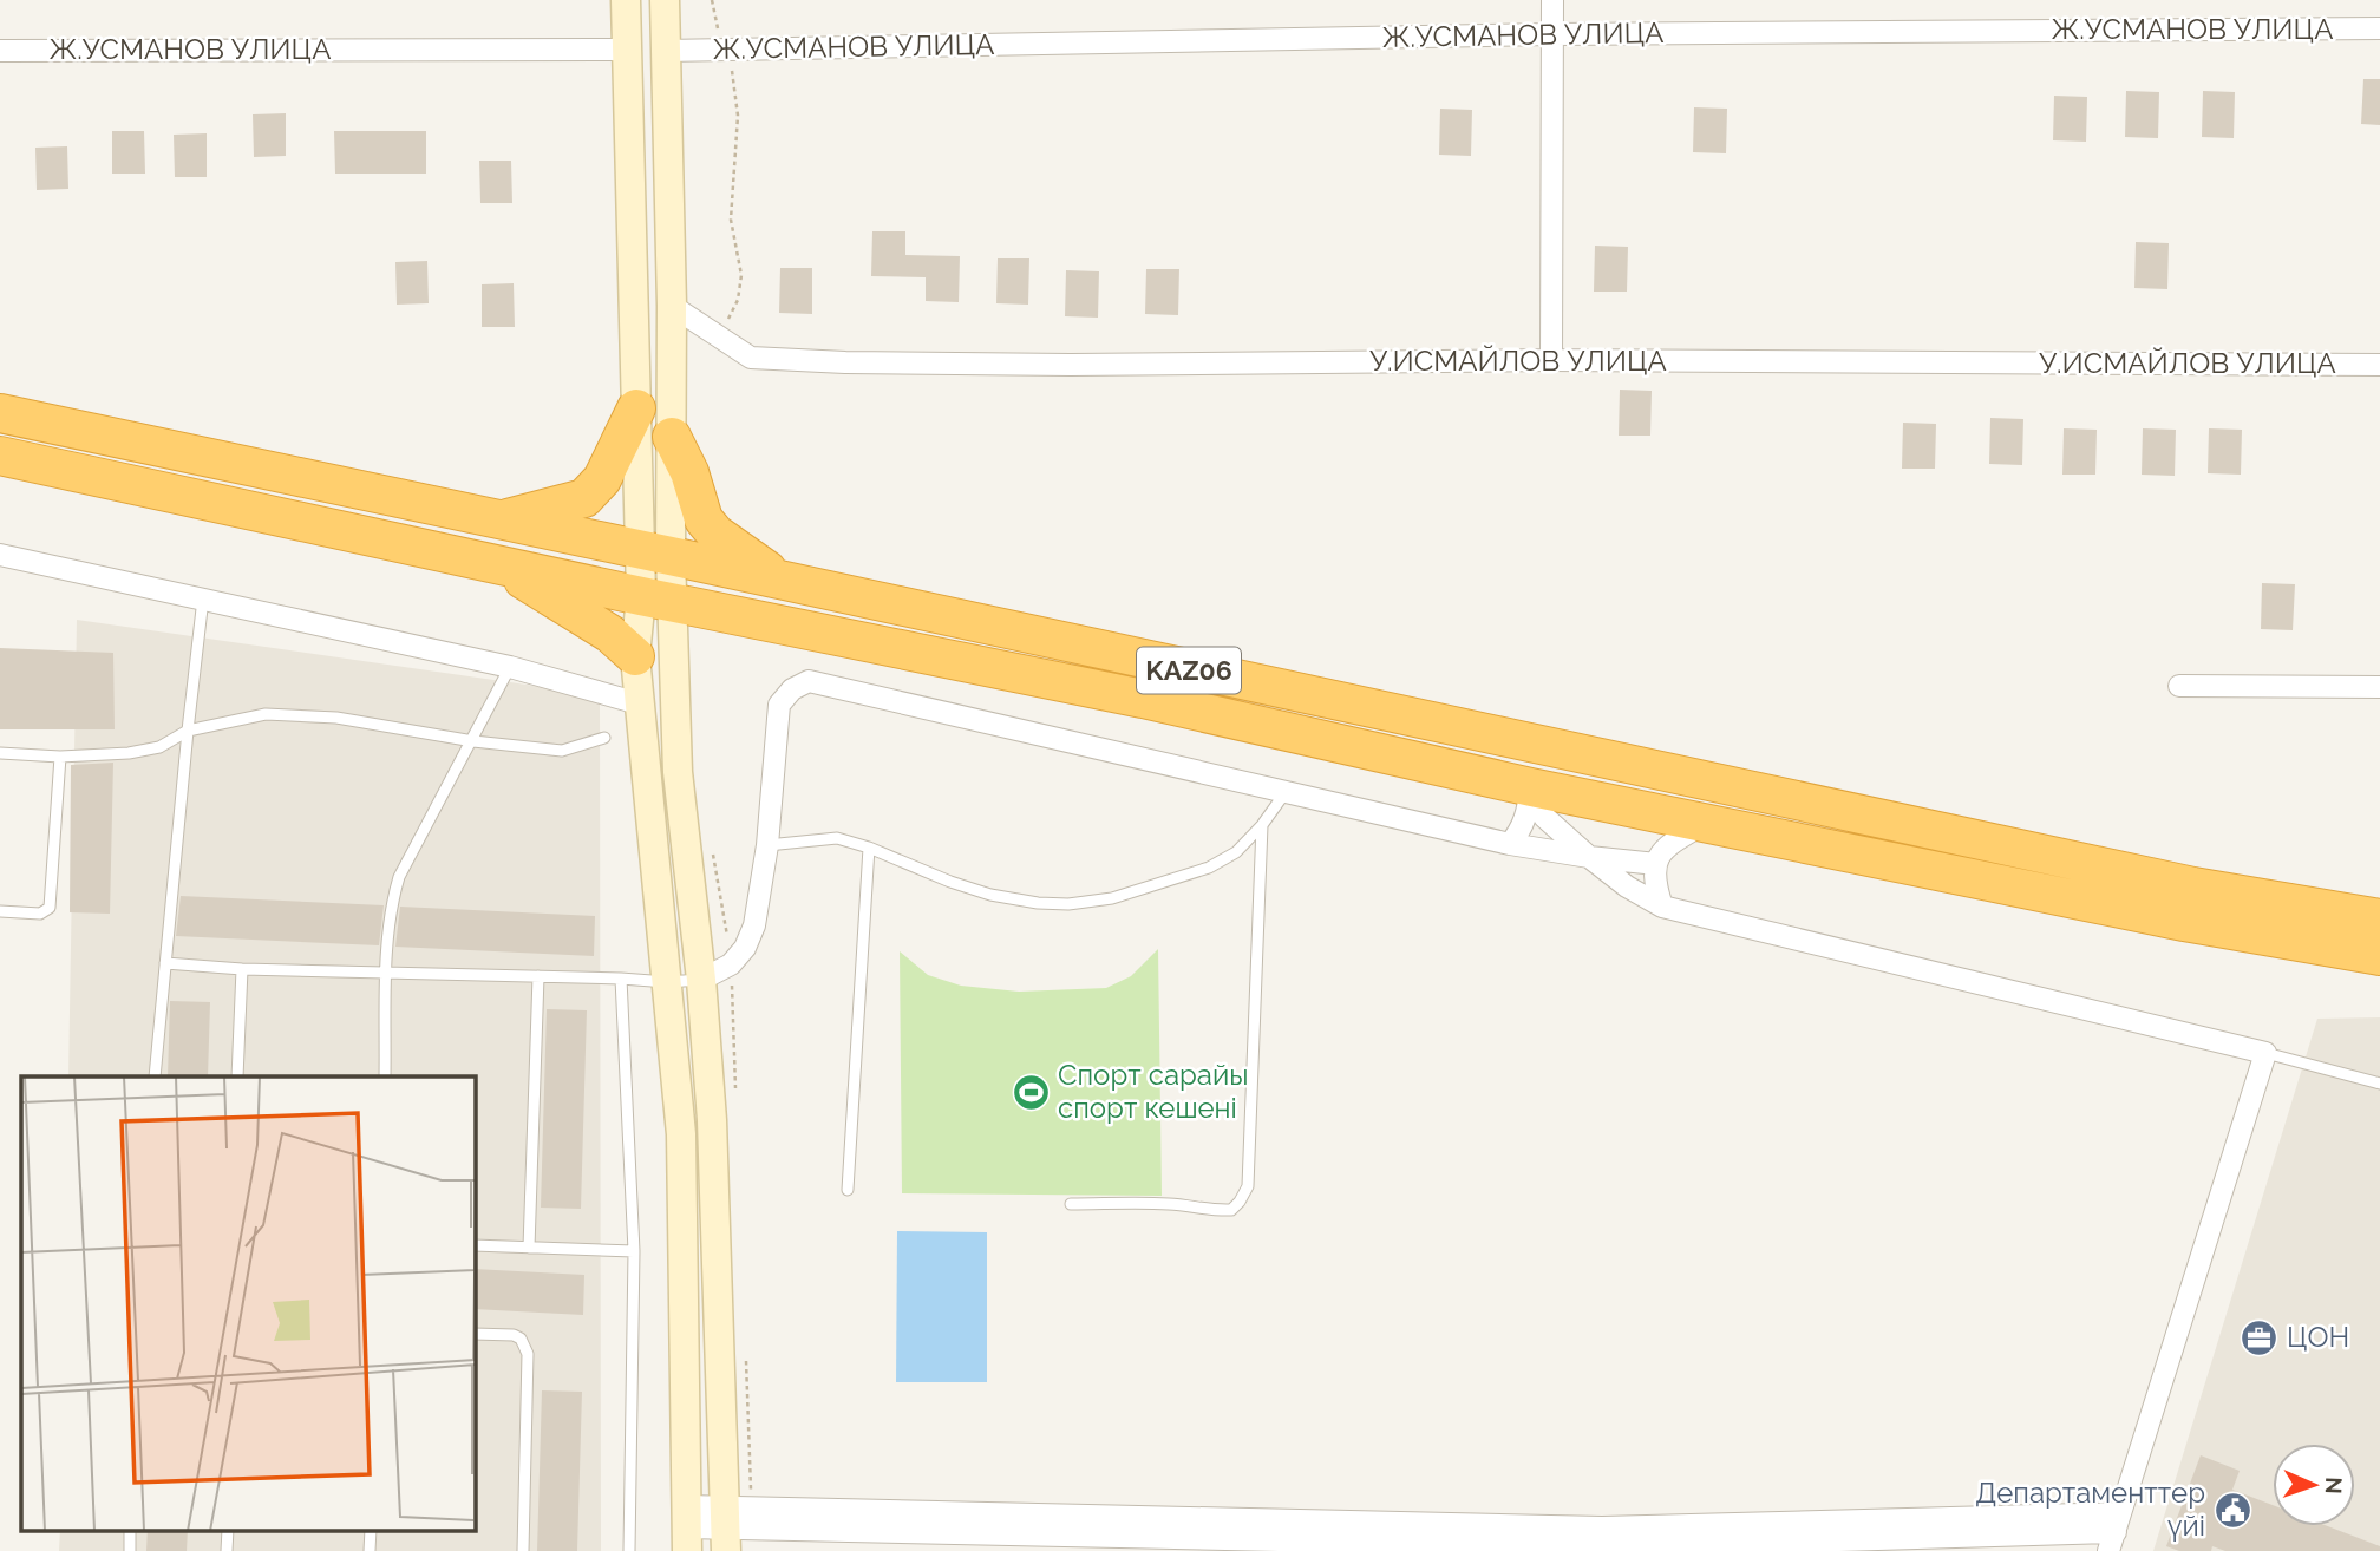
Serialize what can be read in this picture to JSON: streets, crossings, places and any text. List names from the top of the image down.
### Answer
{
  "streets": {
    "highway": ["KАZ06"],
    "street": ["Ж.УСМАНОВ УЛИЦА", "У.ИСМАЙЛОВ УЛИЦА"]
  },
  "places": {
    "sports": ["Спорт сарайы спорт кешені"],
    "office": ["ЦОН"],
    "public building": ["Департаменттер үйі"]
  },
  "north": "right"
}
